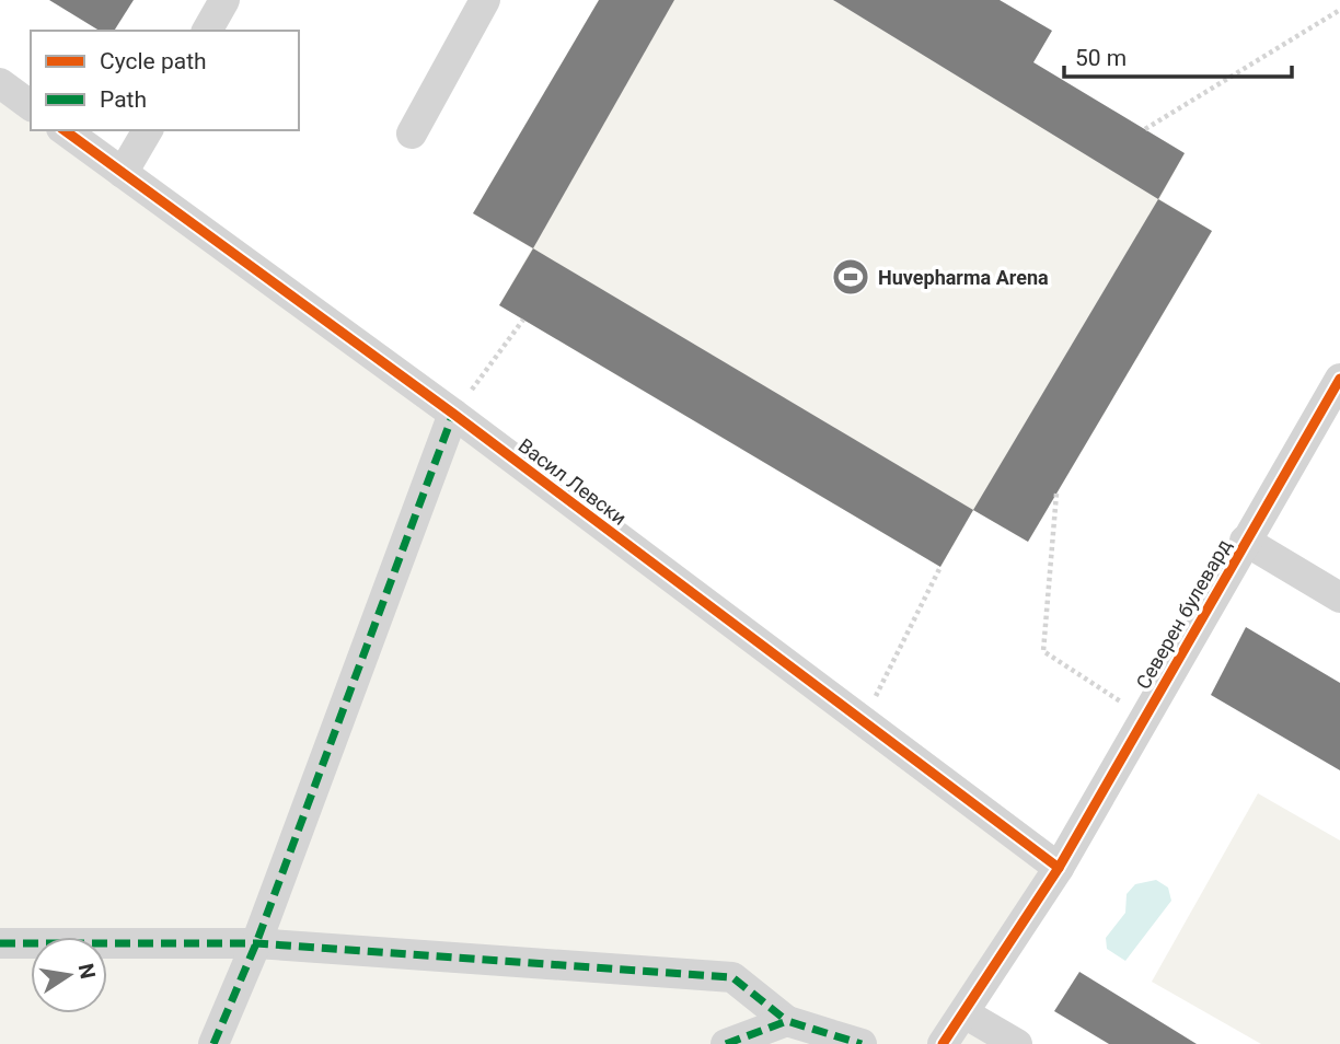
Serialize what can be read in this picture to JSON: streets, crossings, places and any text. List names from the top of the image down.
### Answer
{
  "streets": {
    "street": ["Васил Левски", "Северен булевард"]
  },
  "crossings": [
    ["Васил Левски", "Северен булевард"]
  ],
  "places": {
    "sports": ["Huvepharma Arena"]
  },
  "legend": ["Cycle path", "Path"],
  "scale_bar": "50 m",
  "north": "right"
}
